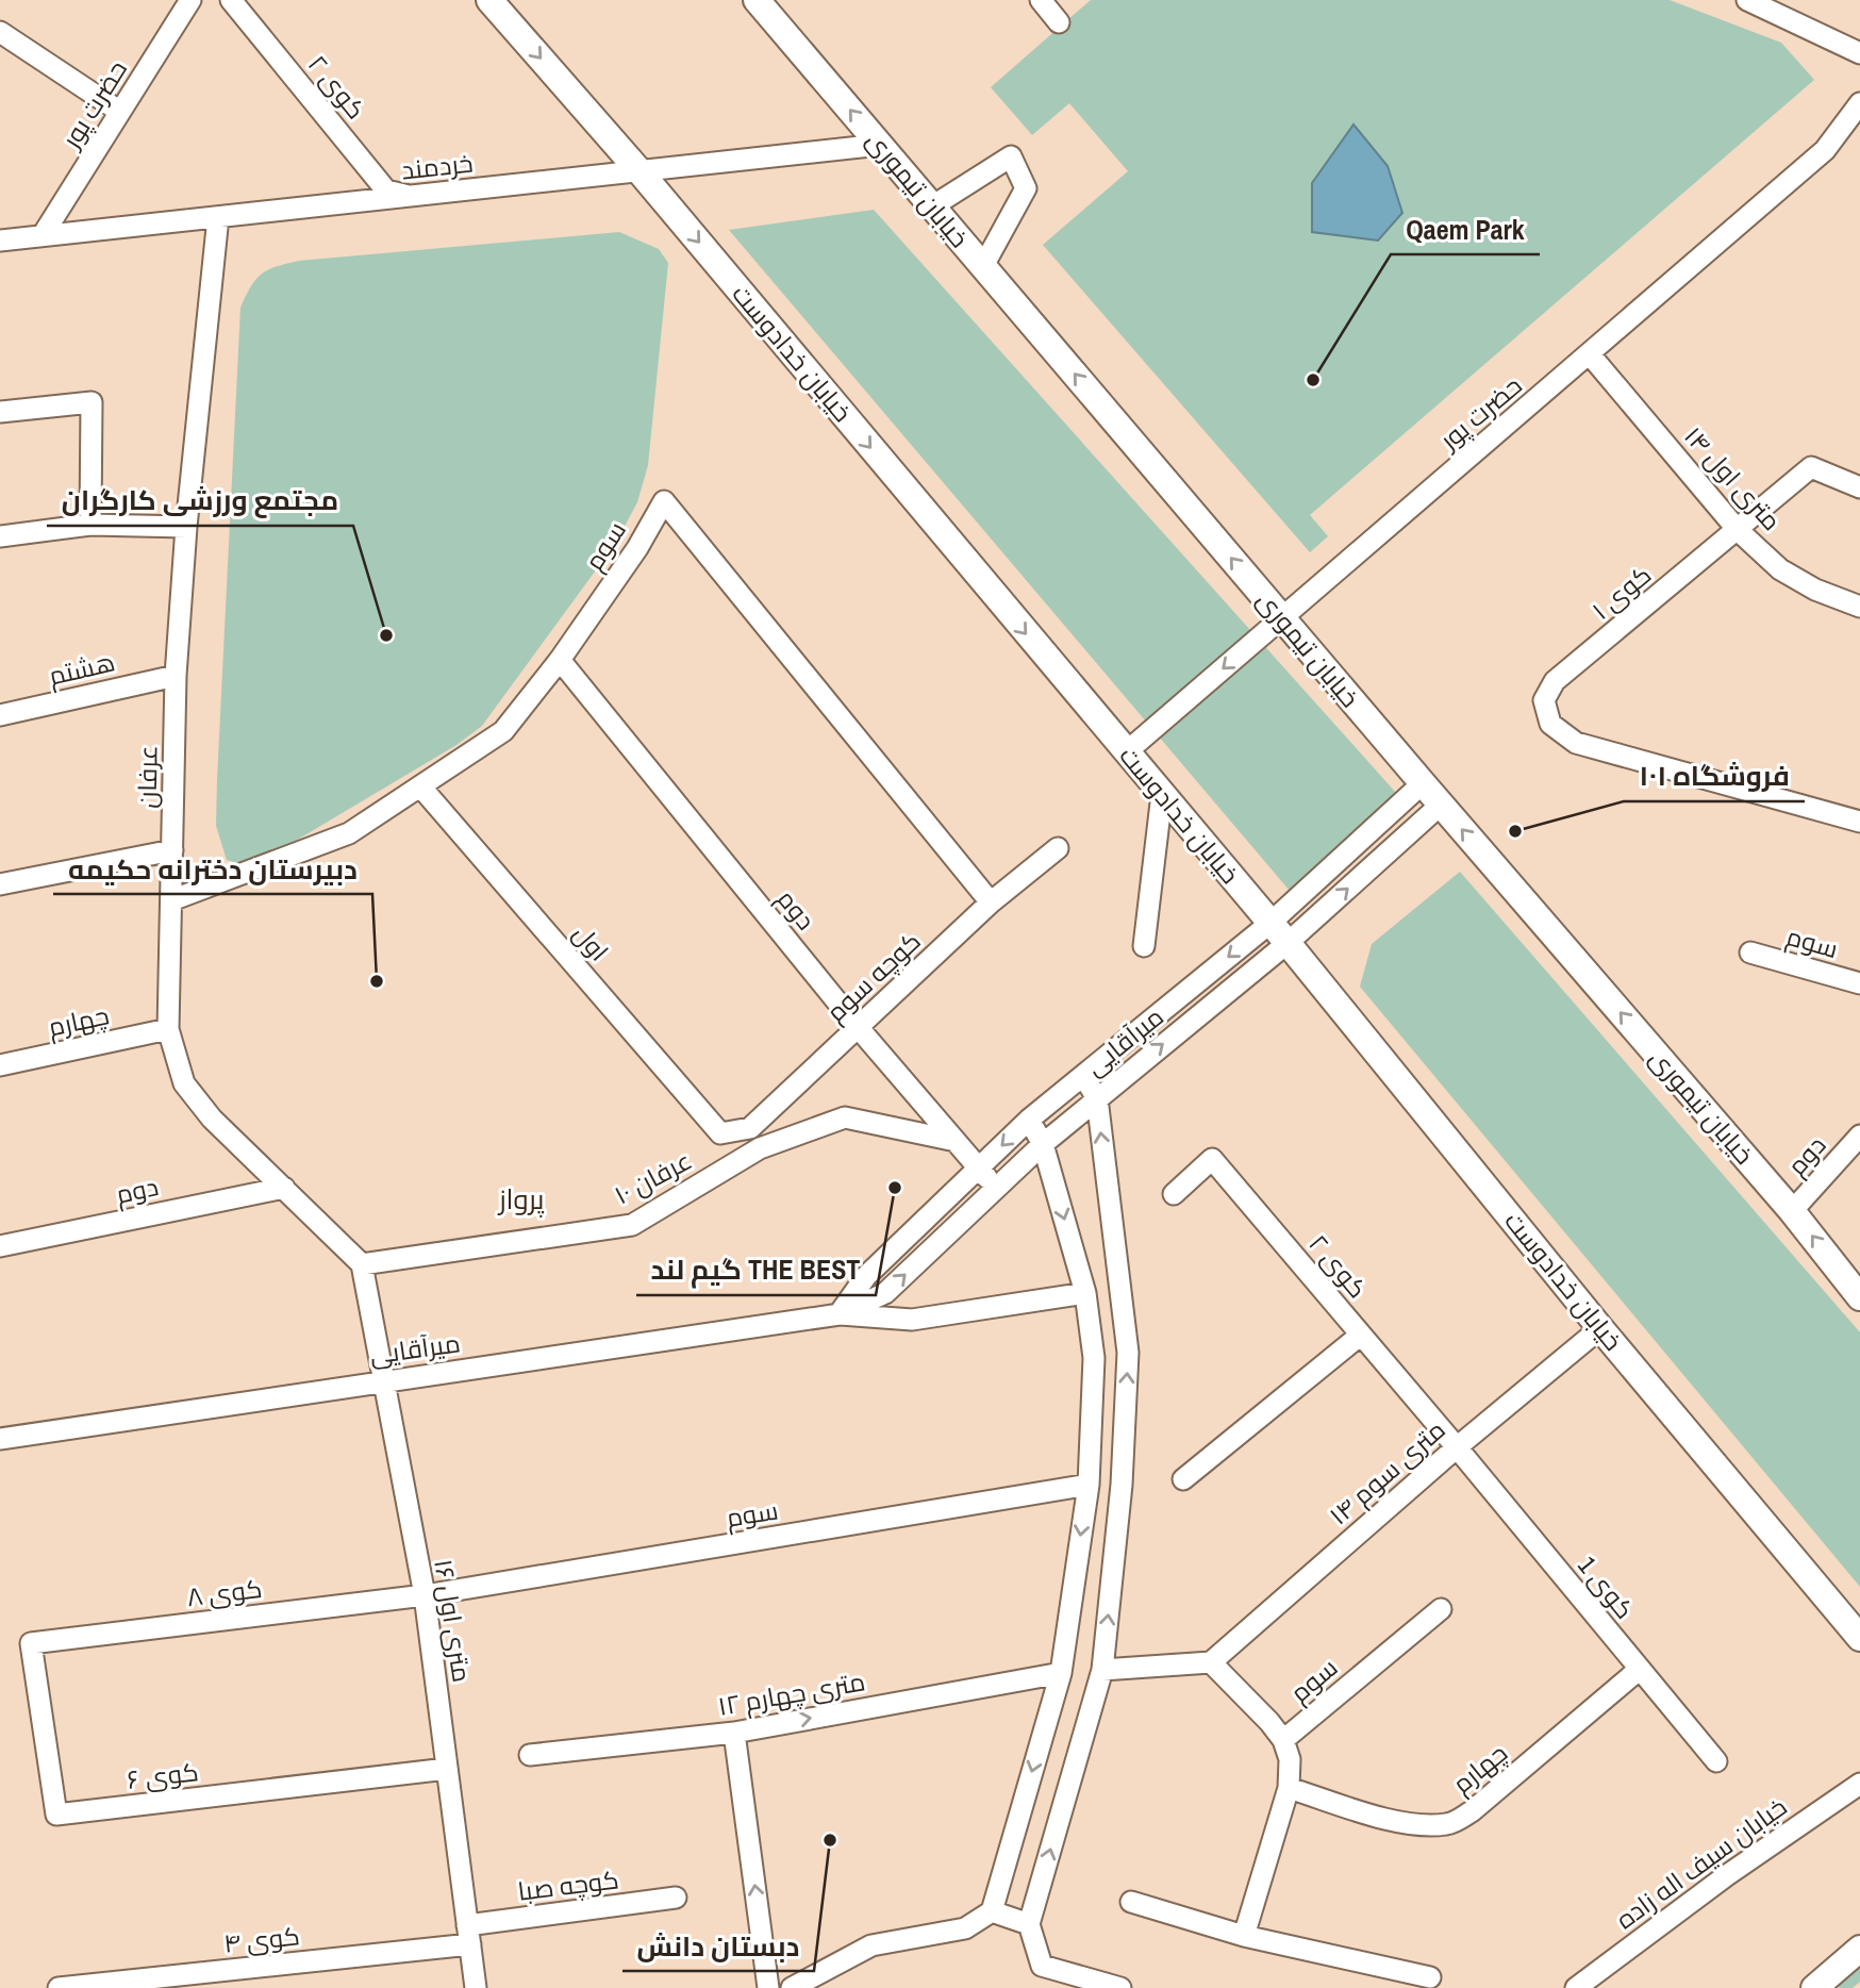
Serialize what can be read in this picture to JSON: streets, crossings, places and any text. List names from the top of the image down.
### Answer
{
  "streets": {
    "main road": ["خیابان تیموری", "خیابان خدادوست"],
    "street": [
      "کوی ۲",
      "حضرت پور",
      "خردمند",
      "۱۴ متری اول",
      "سوم",
      "کوی ۱",
      "هشتم",
      "عرفان",
      "دوم",
      "اول",
      "کوچه سوم",
      "چهارم",
      "میرآقایی",
      "عرفان ۱۰",
      "۱۴ متری سوم",
      "کوی 1",
      "کوی ۸",
      "۱۶ متری اول",
      "۱۲ متری چهارم",
      "کوی ۶",
      "خیابان سیف اله زاده",
      "کوچه صبا",
      "کوی ۴"
    ]
  },
  "crossings": [
    ["کوی ۲", "خردمند"],
    ["کوی ۲", "۱۴ متری سوم"],
    ["کوی ۲", "کوی 1"],
    ["حضرت پور", "خردمند"],
    ["حضرت پور", "خیابان تیموری"],
    ["حضرت پور", "خیابان خدادوست"],
    ["حضرت پور", "۱۴ متری اول"],
    ["خردمند", "خیابان تیموری"],
    ["خردمند", "خیابان خدادوست"],
    ["خردمند", "عرفان"],
    ["خیابان تیموری", "دوم"],
    ["خیابان تیموری", "میرآقایی"],
    ["خیابان خدادوست", "میرآقایی"],
    ["خیابان خدادوست", "۱۴ متری سوم"],
    ["۱۴ متری اول", "کوی ۱"],
    ["سوم", "عرفان"],
    ["سوم", "دوم"],
    ["سوم", "اول"],
    ["سوم", "کوچه سوم"],
    ["سوم", "۱۴ متری سوم"],
    ["سوم", "کوی ۸"],
    ["سوم", "۱۶ متری اول"],
    ["هشتم", "عرفان"],
    ["عرفان", "دوم"],
    ["عرفان", "چهارم"],
    ["عرفان", "عرفان ۱۰"],
    ["عرفان", "۱۶ متری اول"],
    ["دوم", "کوچه سوم"],
    ["دوم", "میرآقایی"],
    ["دوم", "عرفان ۱۰"],
    ["اول", "کوچه سوم"],
    ["چهارم", "کوی 1"],
    ["میرآقایی", "۱۶ متری اول"],
    ["عرفان ۱۰", "۱۶ متری اول"],
    ["۱۴ متری سوم", "کوی 1"],
    ["کوی ۸", "۱۶ متری اول"],
    ["کوی ۸", "کوی ۶"],
    ["۱۶ متری اول", "کوی ۶"],
    ["۱۶ متری اول", "کوچه صبا"],
    ["۱۶ متری اول", "کوی ۴"],
    ["کوچه صبا", "کوی ۴"]
  ],
  "one_way": ["خیابان تیموری", "خیابان خدادوست", "۱۲ متری چهارم"],
  "districts": ["پرواز"],
  "places": [
    "Qaem Park",
    "مجتمع ورزشی کارگران",
    "فروشگاه ۱۰۱",
    "دبیرستان دخترانه حکیمه",
    "گیم لند THE BEST",
    "دبستان دانش"
  ]
}
